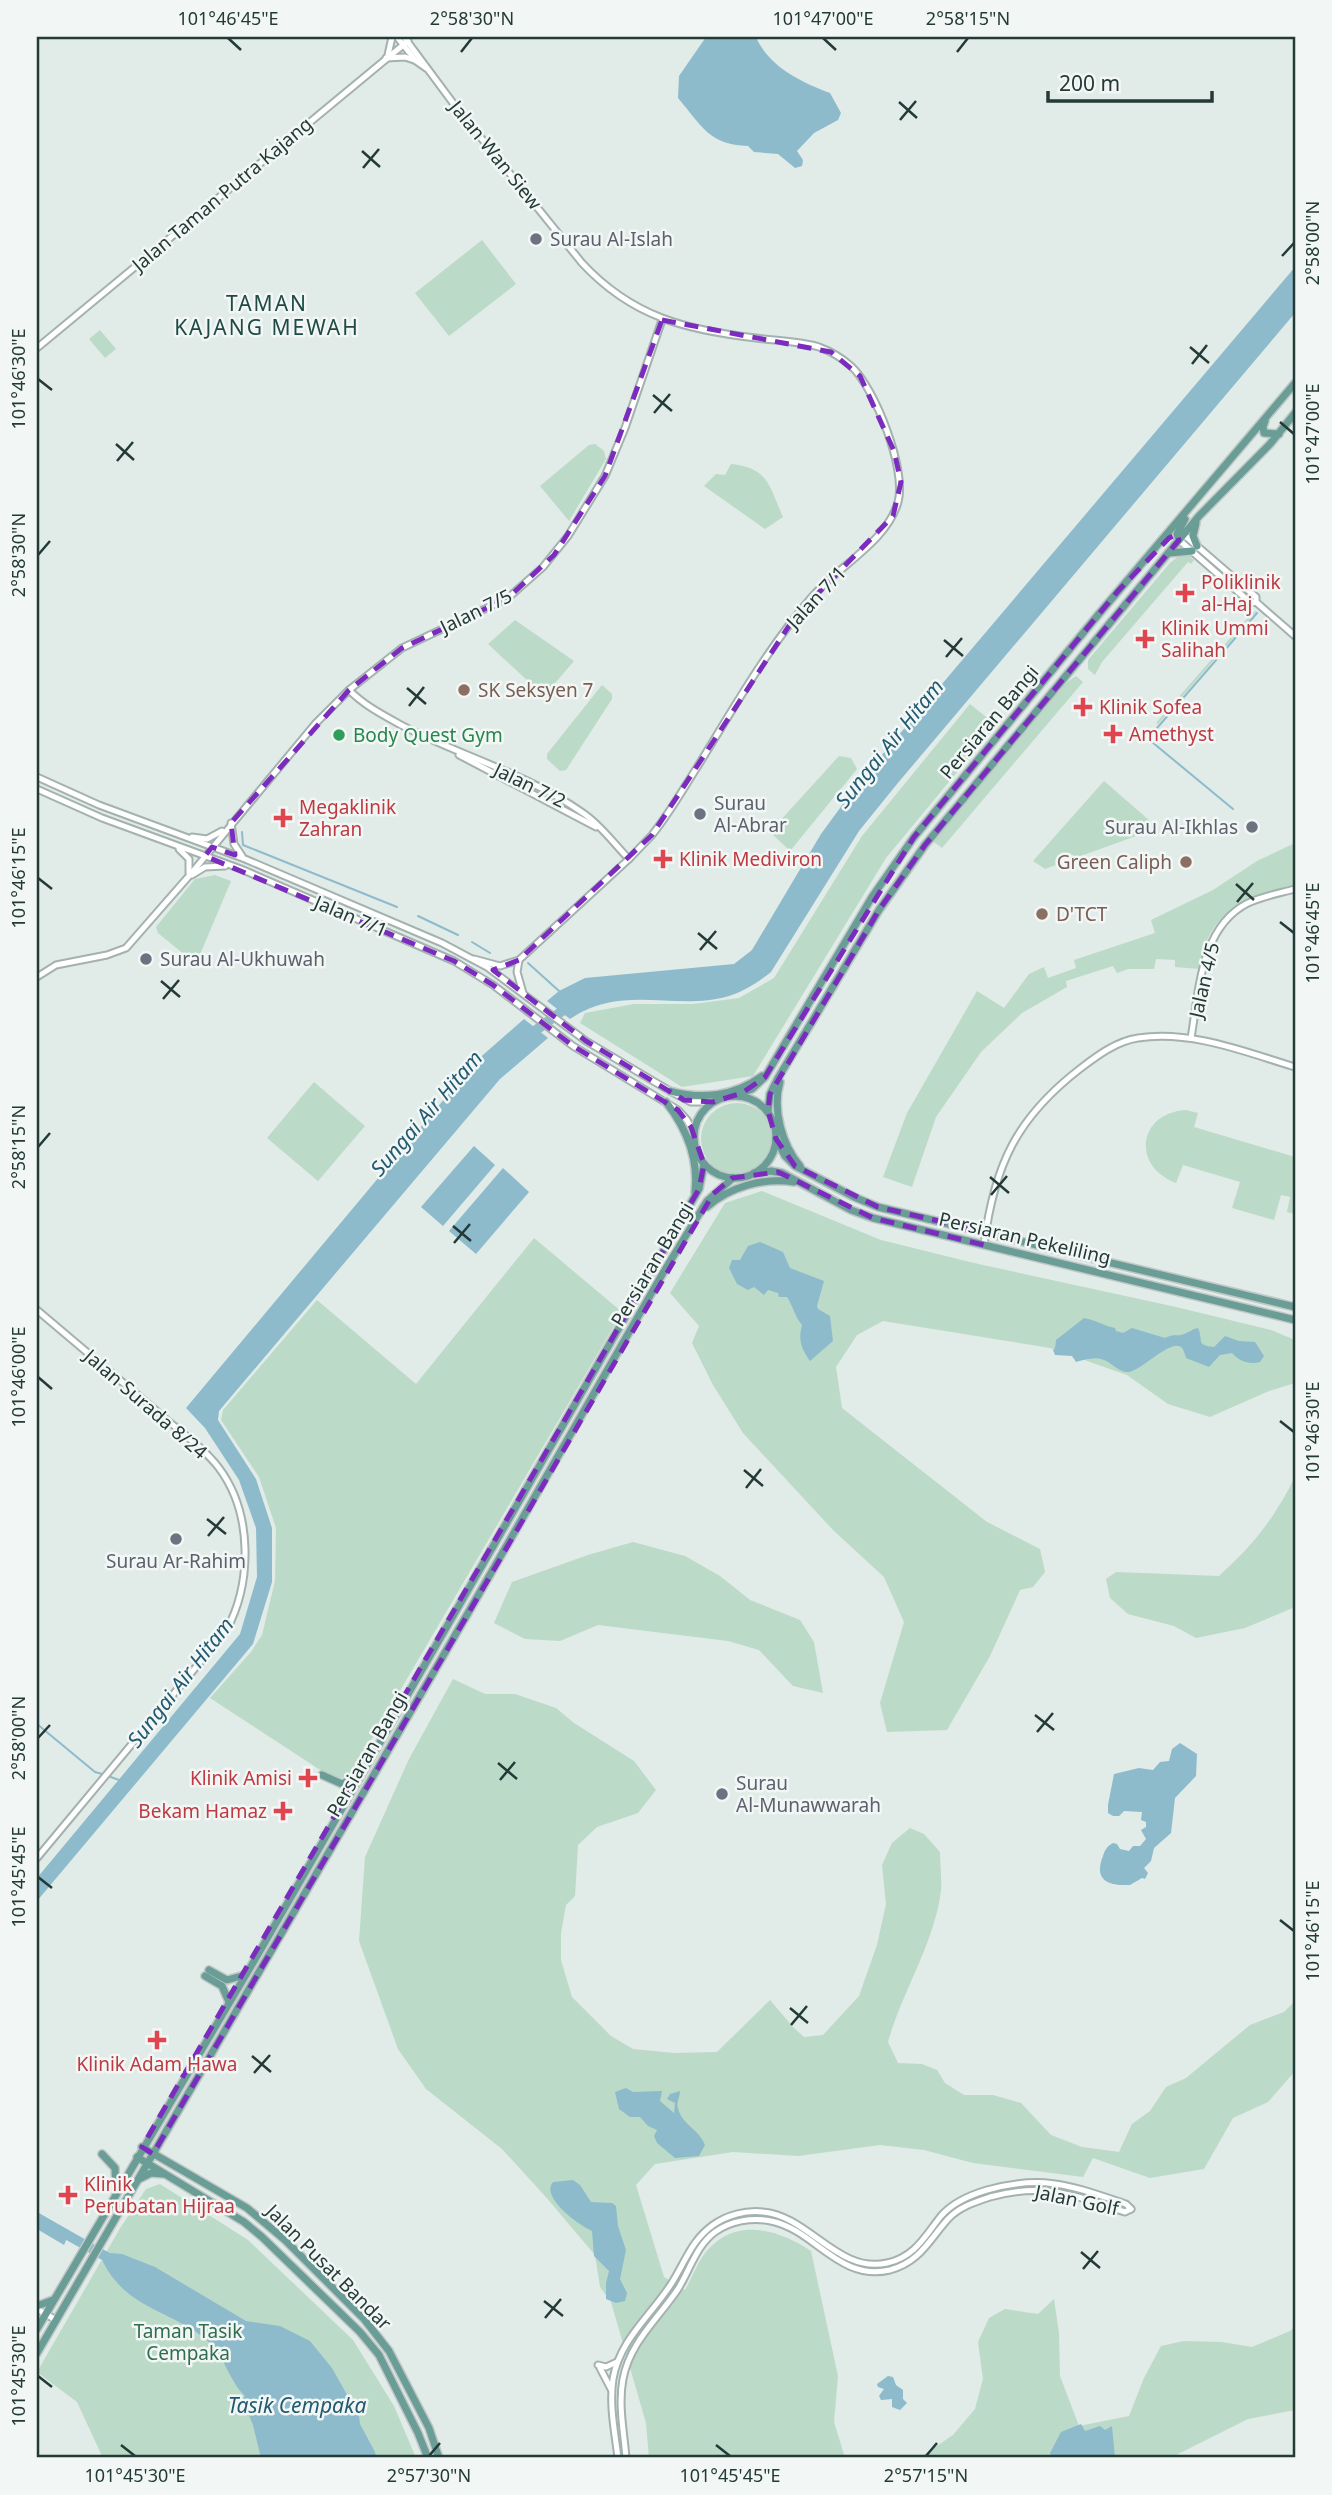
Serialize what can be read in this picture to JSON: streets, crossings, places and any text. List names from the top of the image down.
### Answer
{
  "streets": {
    "main road": ["Persiaran Bangi", "Persiaran Pekeliling", "Jalan Pusat Bandar"],
    "street": [
      "Jalan Wan Siew",
      "Jalan Taman Putra Kajang",
      "Jalan 7/1",
      "Jalan 7/5",
      "Jalan 7/2",
      "Jalan 4/5",
      "Jalan Surada 8/24",
      "Jalan Golf"
    ]
  },
  "crossings": [
    ["Jalan Wan Siew", "Jalan Taman Putra Kajang"],
    ["Jalan Wan Siew", "Jalan 7/1"],
    ["Jalan Wan Siew", "Jalan 7/5"],
    ["Jalan 7/1", "Jalan 7/5"],
    ["Jalan 7/1", "Persiaran Bangi"],
    ["Jalan 7/1", "Jalan 7/2"],
    ["Jalan 7/1", "Persiaran Pekeliling"],
    ["Jalan 7/5", "Jalan 7/2"],
    ["Persiaran Bangi", "Persiaran Pekeliling"],
    ["Persiaran Bangi", "Jalan Pusat Bandar"]
  ],
  "districts": ["TAMAN KAJANG MEWAH"],
  "water": ["Sungai Air Hitam", "Tasik Cempaka"],
  "parks": ["Taman Tasik Cempaka"],
  "places": {
    "other": [
      "Surau Al-Islah",
      "SK Seksyen 7",
      "Body Quest Gym",
      "Surau Al-Abrar",
      "Surau Al-Ikhlas",
      "Green Caliph",
      "D'TCT",
      "Surau Al-Ukhuwah",
      "Surau Ar-Rahim",
      "Surau Al-Munawwarah"
    ],
    "health": [
      "Poliklinik al-Haj",
      "Klinik Ummi Salihah",
      "Klinik Sofea",
      "Amethyst",
      "Megaklinik Zahran",
      "Klinik Mediviron",
      "Klinik Amisi",
      "Bekam Hamaz",
      "Klinik Adam Hawa",
      "Klinik Perubatan Hijraa"
    ]
  },
  "scale_bar": "200 m",
  "coordinates": [
    "101°46'45\"E",
    "2°58'30\"N",
    "101°47'00\"E",
    "2°58'15\"N",
    "2°58'00\"N",
    "101°46'30\"E",
    "101°46'15\"E",
    "101°46'00\"E",
    "101°45'45\"E",
    "101°45'30\"E",
    "2°57'30\"N",
    "2°57'15\"N"
  ]
}
